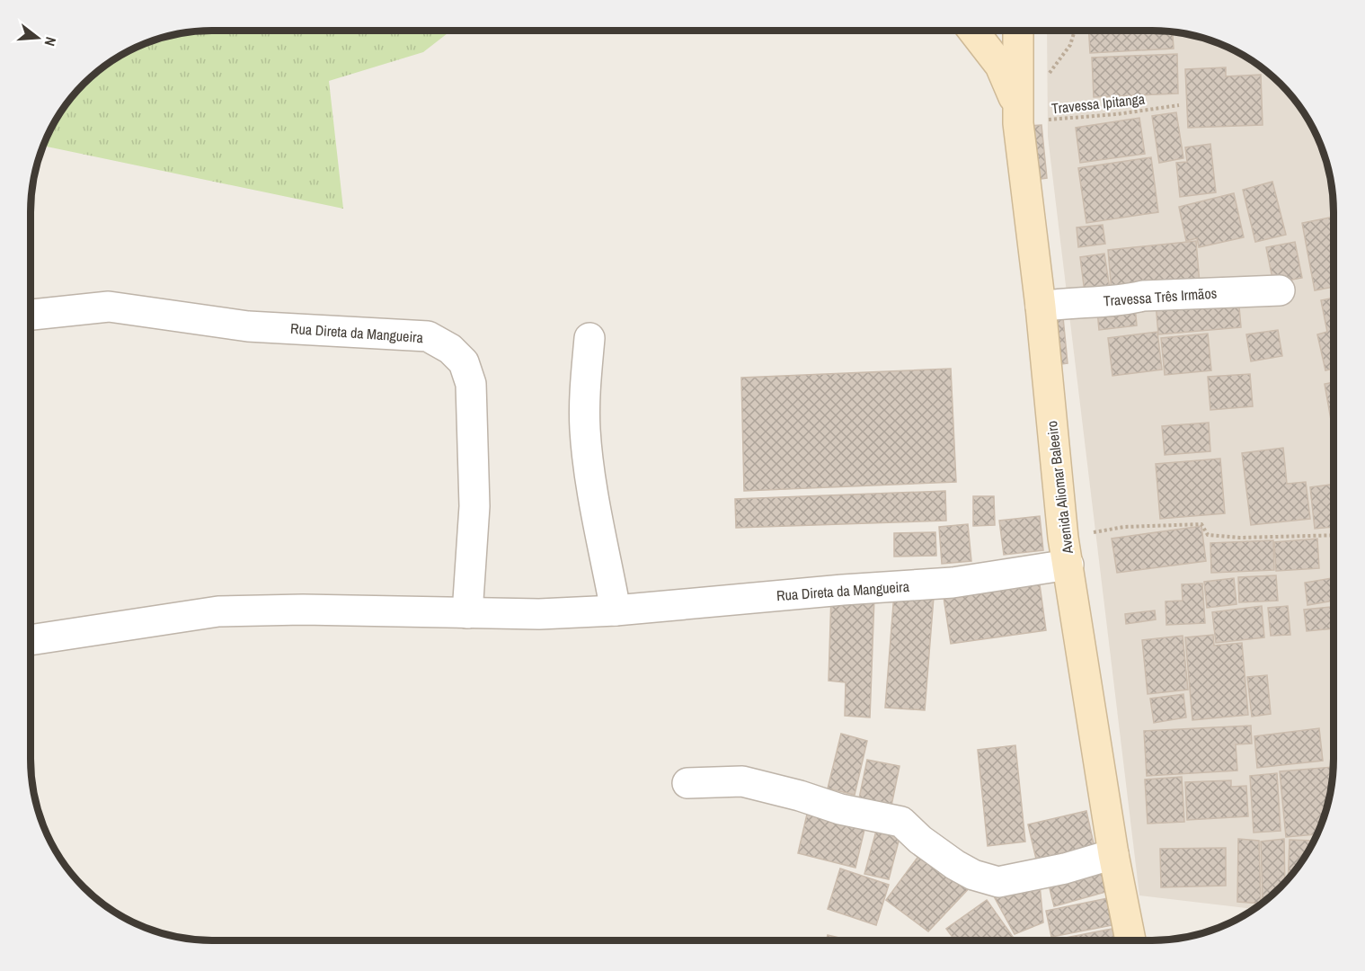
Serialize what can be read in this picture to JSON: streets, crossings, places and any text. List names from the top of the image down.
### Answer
{
  "streets": {
    "main road": ["Avenida Aliomar Baleeiro"],
    "street": ["Travessa Três Irmãos", "Rua Direta da Mangueira"],
    "path": ["Travessa Ipitanga"]
  },
  "crossings": [
    ["Travessa Ipitanga", "Avenida Aliomar Baleeiro"],
    ["Travessa Três Irmãos", "Avenida Aliomar Baleeiro"],
    ["Rua Direta da Mangueira", "Avenida Aliomar Baleeiro"]
  ],
  "north": "right"
}
